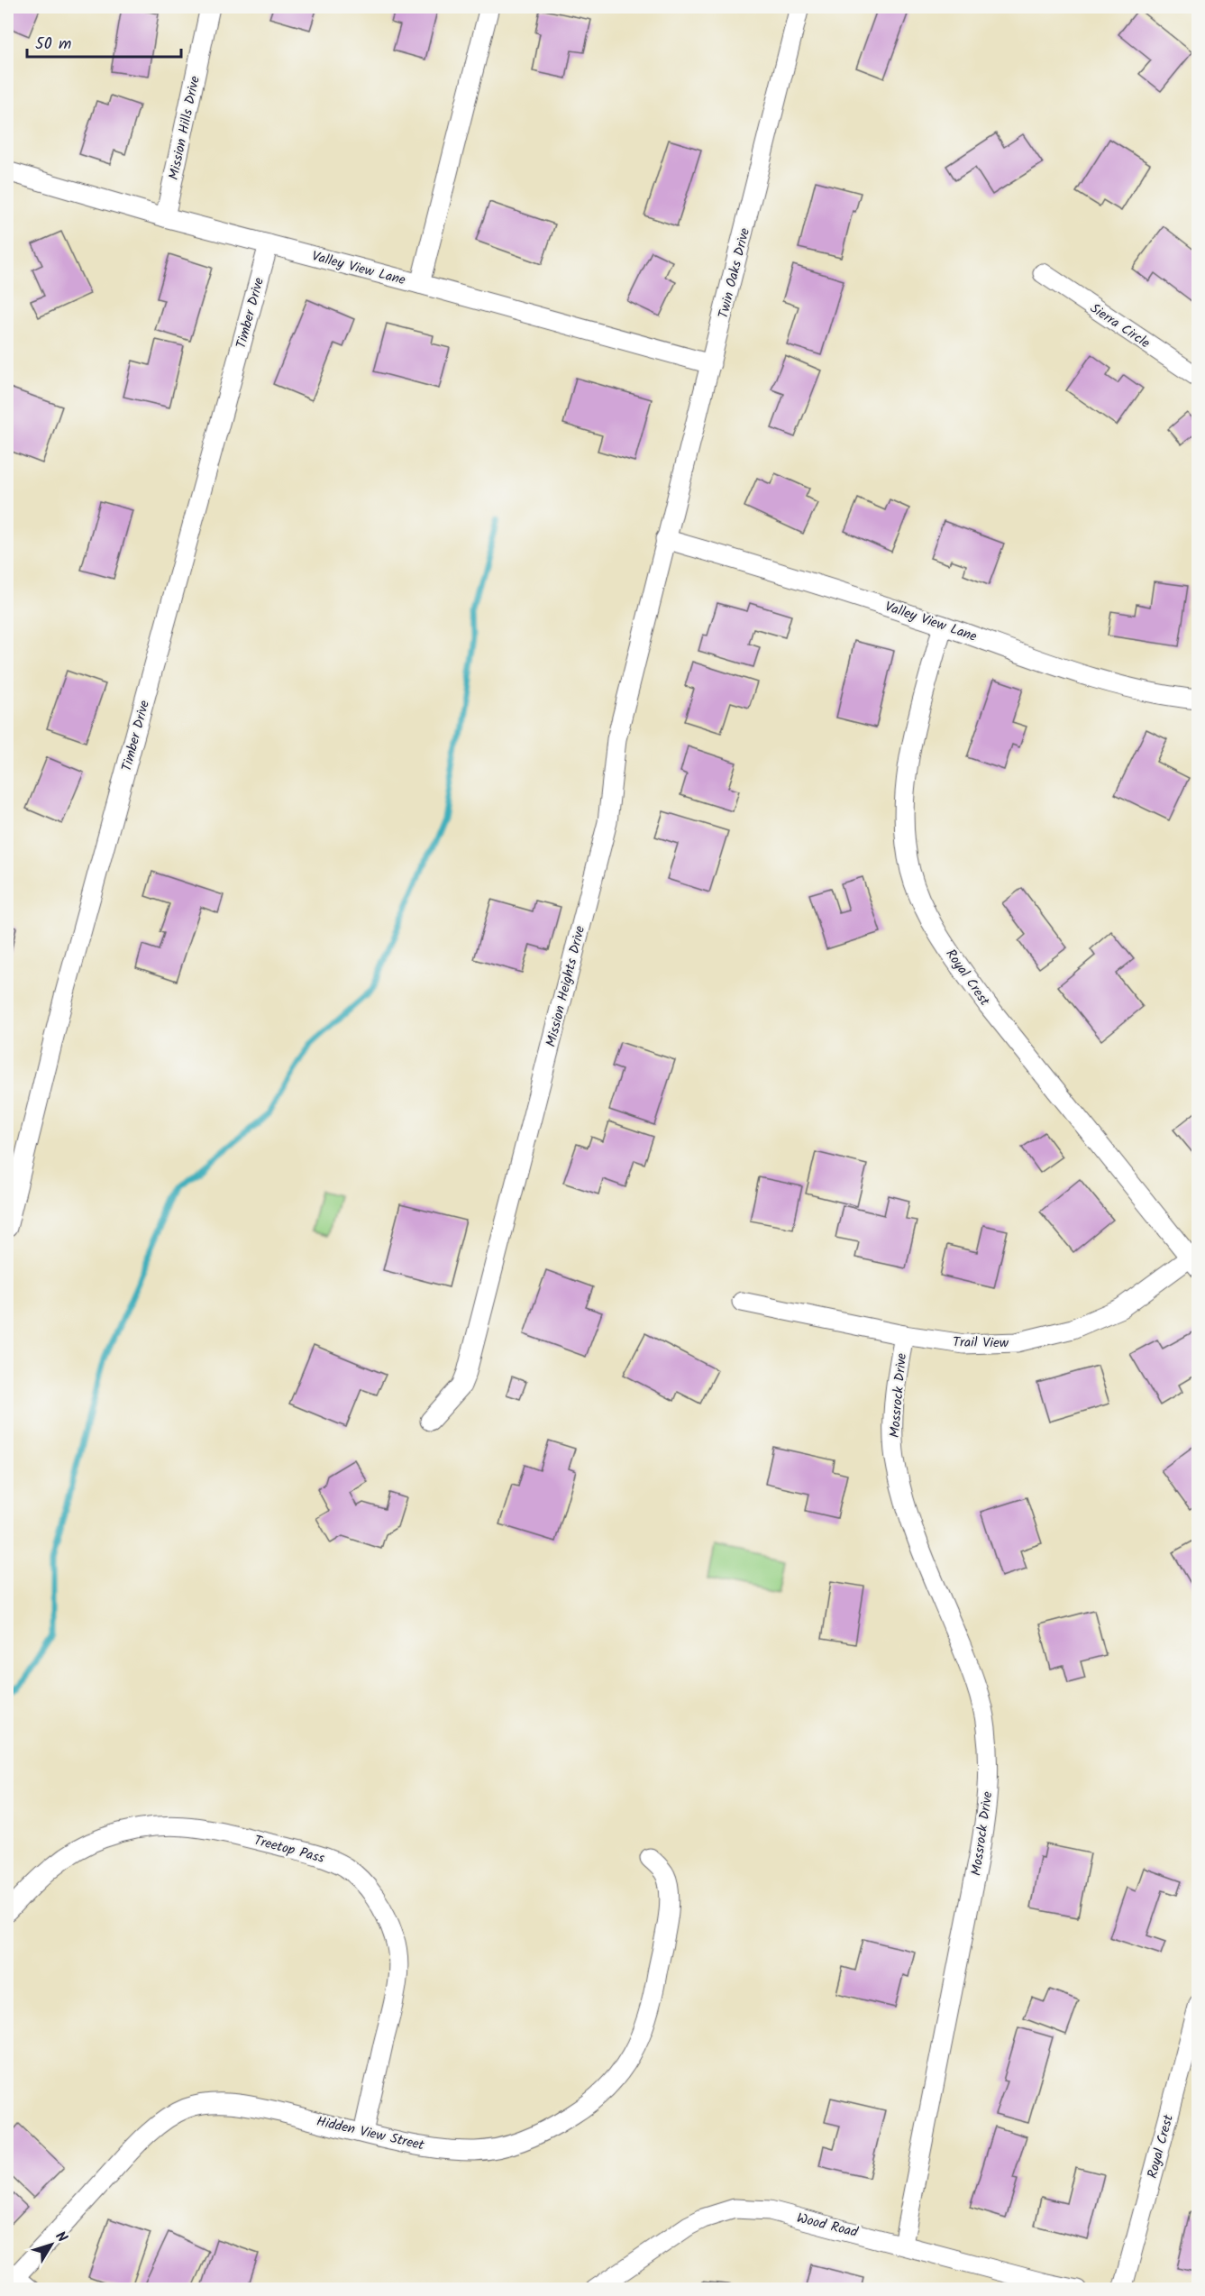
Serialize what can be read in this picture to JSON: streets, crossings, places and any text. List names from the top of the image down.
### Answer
{
  "streets": {
    "street": [
      "Mission Hills Drive",
      "Valley View Lane",
      "Twin Oaks Drive",
      "Timber Drive",
      "Sierra Circle",
      "Royal Crest",
      "Mission Heights Drive",
      "Trail View",
      "Mossrock Drive",
      "Treetop Pass",
      "Hidden View Street",
      "Wood Road"
    ]
  },
  "crossings": [
    ["Mission Hills Drive", "Valley View Lane"],
    ["Valley View Lane", "Twin Oaks Drive"],
    ["Valley View Lane", "Timber Drive"],
    ["Valley View Lane", "Royal Crest"],
    ["Valley View Lane", "Mission Heights Drive"],
    ["Twin Oaks Drive", "Mission Heights Drive"],
    ["Royal Crest", "Trail View"],
    ["Trail View", "Mossrock Drive"],
    ["Mossrock Drive", "Wood Road"],
    ["Treetop Pass", "Hidden View Street"]
  ],
  "scale_bar": "50 m",
  "north": "top right"
}
